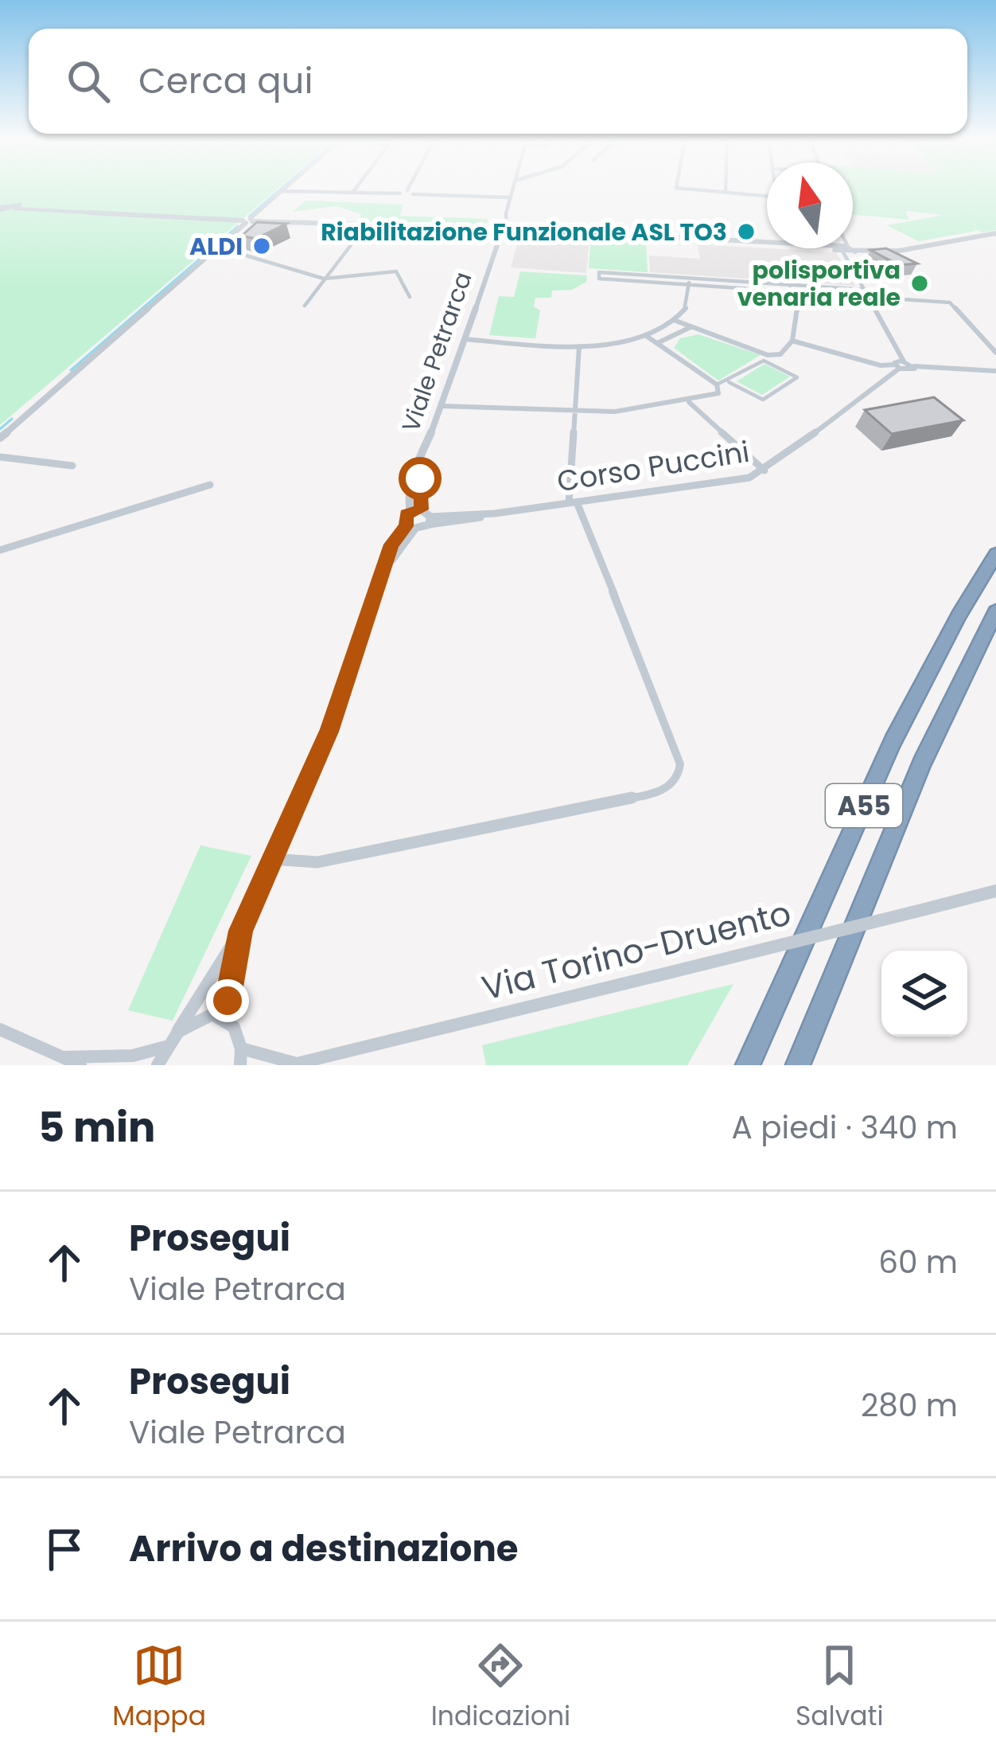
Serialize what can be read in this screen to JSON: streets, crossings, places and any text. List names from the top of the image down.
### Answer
{
  "streets": {
    "highway": ["A55"],
    "street": ["Viale Petrarca", "Corso Puccini", "Via Torino-Druento"]
  },
  "places": ["Riabilitazione Funzionale ASL TO3", "ALDI", "polisportiva venaria reale"],
  "north": "top",
  "page": {
    "search": "Cerca qui",
    "heading": ["5 min", "A piedi · 340 m"],
    "list": [
      ["Prosegui", "Viale Petrarca", "60 m"],
      ["Prosegui", "Viale Petrarca", "280 m"],
      "Arrivo a destinazione"
    ],
    "nav": ["Mappa", "Indicazioni", "Salvati"]
  }
}
